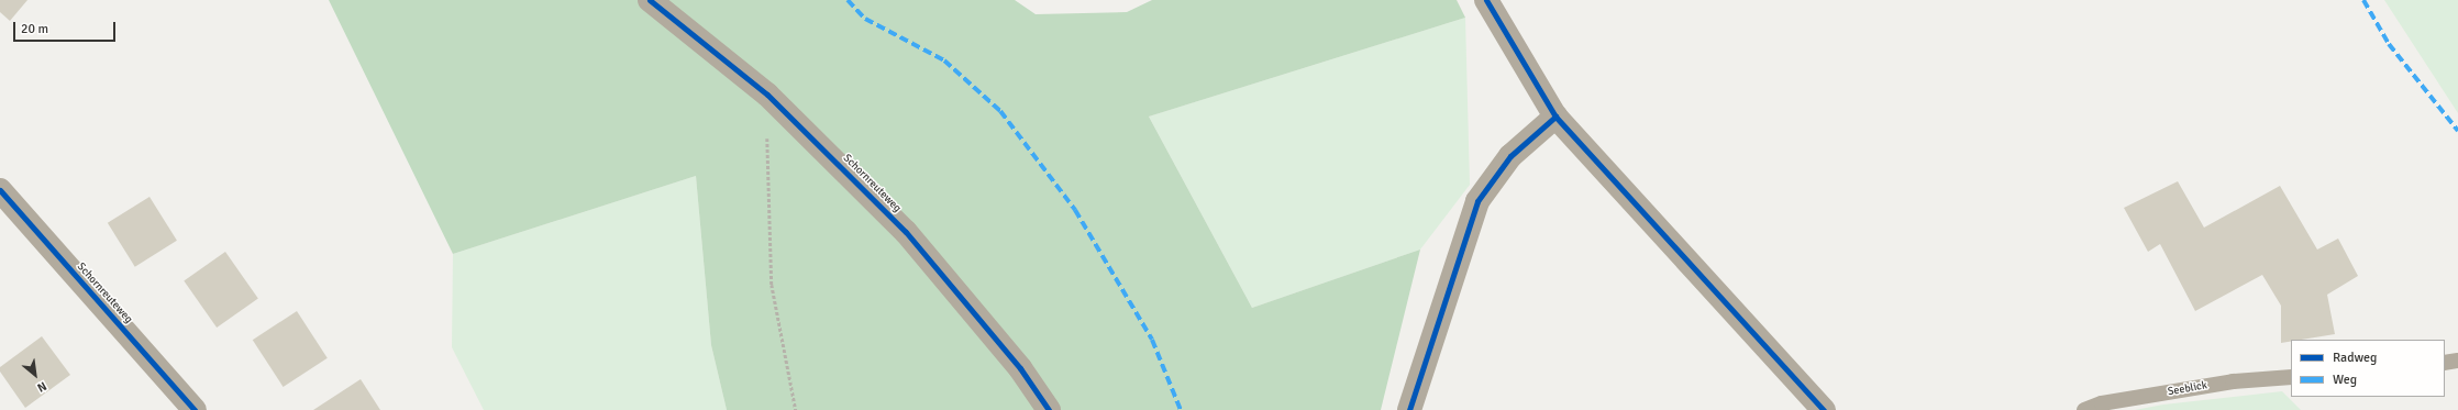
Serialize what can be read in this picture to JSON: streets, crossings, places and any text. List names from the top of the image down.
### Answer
{
  "streets": {
    "street": ["Schornreuteweg"],
    "lane": ["Seeblick"]
  },
  "legend": ["Radweg", "Weg"],
  "scale_bar": "20 m",
  "north": "bottom right"
}
